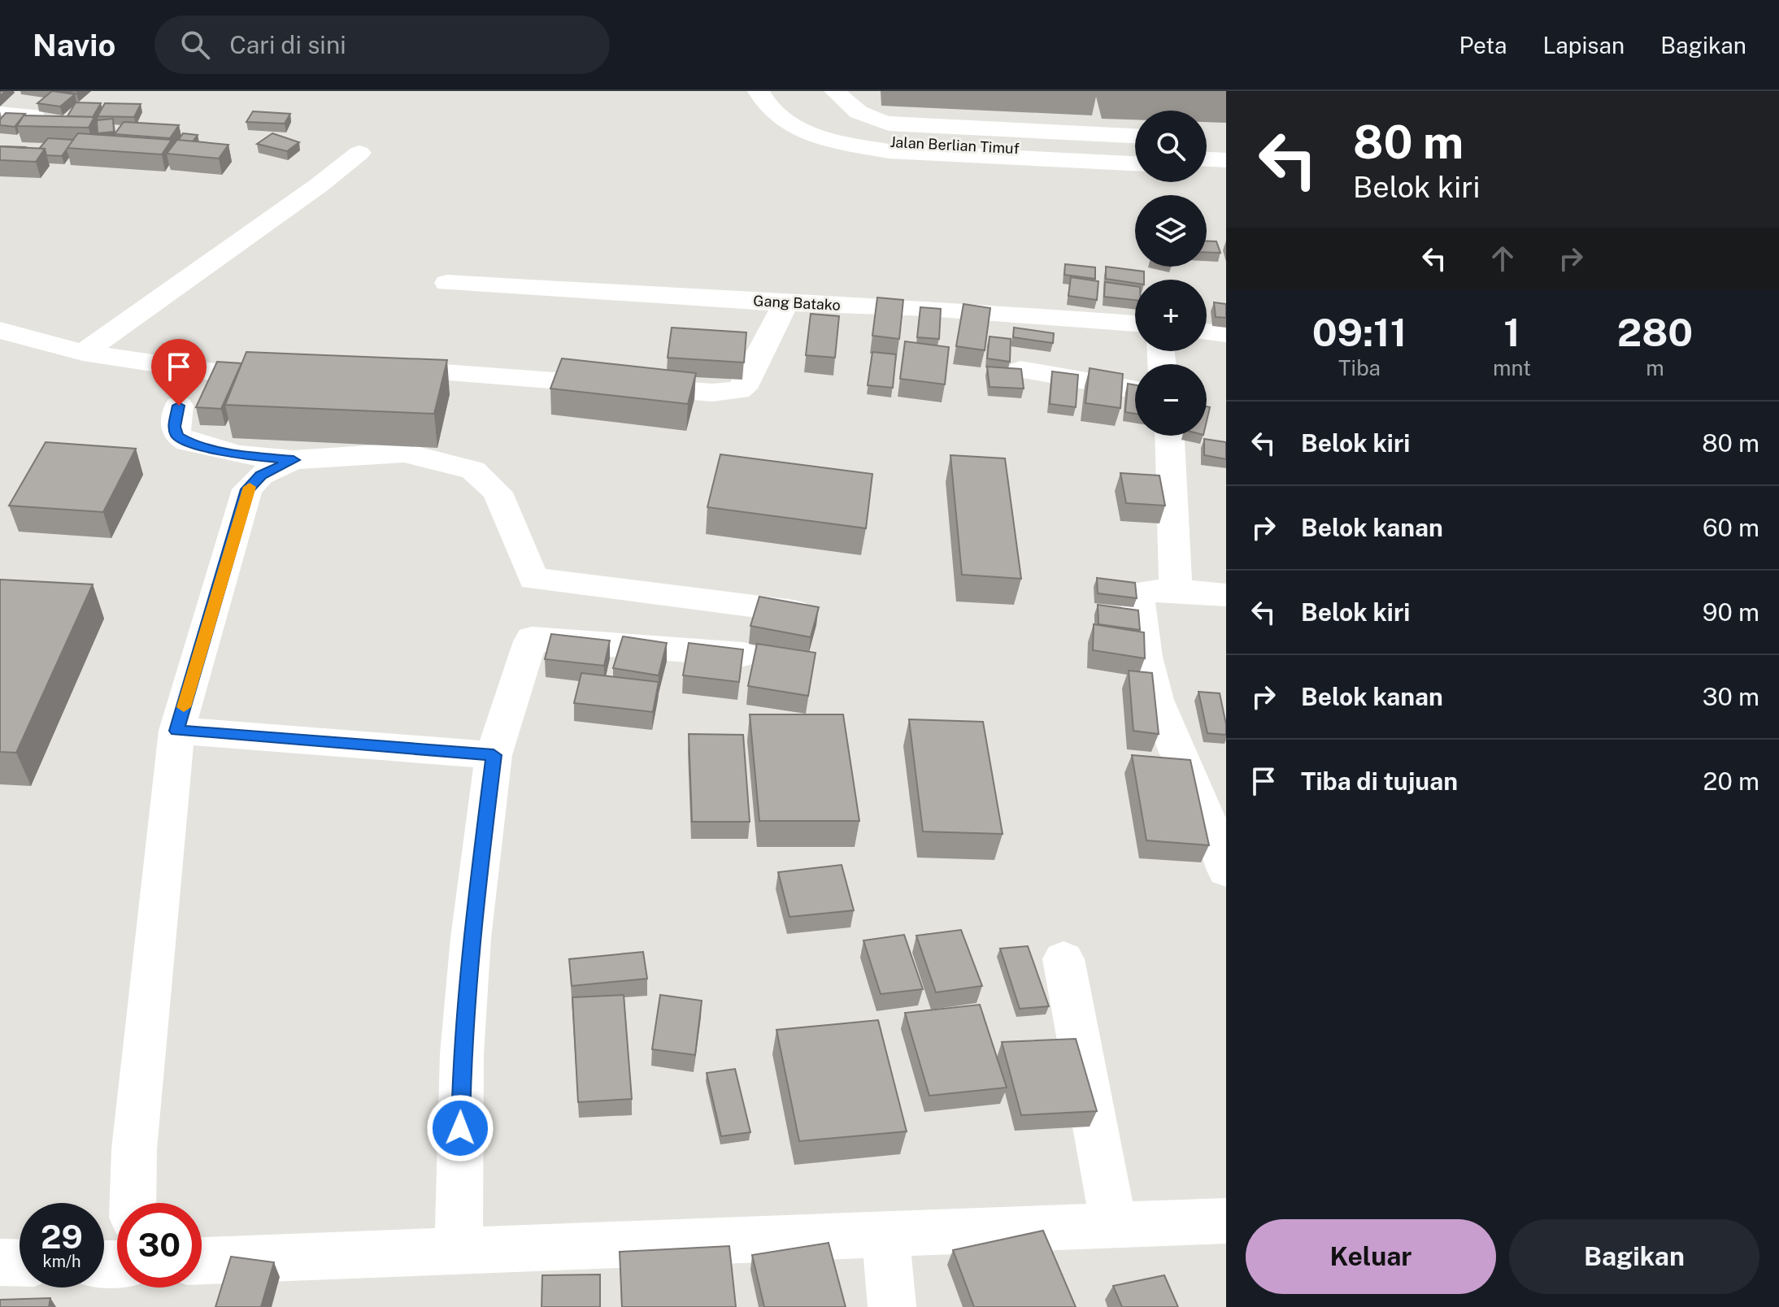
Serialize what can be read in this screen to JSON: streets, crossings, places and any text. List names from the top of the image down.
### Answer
{
  "streets": {
    "street": ["Jalan Berlian Timuf", "Gang Batako"]
  },
  "page": {
    "header": "Navio",
    "search": "Cari di sini",
    "nav": ["Peta", "Lapisan", "Bagikan"],
    "turn": ["80 m", "Belok kiri"],
    "map_buttons": ["+", "−"],
    "eta": [
      "09:11",
      "Tiba",
      "1",
      "mnt",
      "280",
      "m"
    ],
    "list": [
      {
        "name": "Belok kiri",
        "value": "80 m"
      },
      {
        "name": "Belok kanan",
        "value": "60 m"
      },
      {
        "name": "Belok kiri",
        "value": "90 m"
      },
      {
        "name": "Belok kanan",
        "value": "30 m"
      },
      {
        "name": "Tiba di tujuan",
        "value": "20 m"
      }
    ],
    "speed": "29 km/h",
    "limit": "30",
    "buttons": ["Keluar", "Bagikan"]
  }
}
